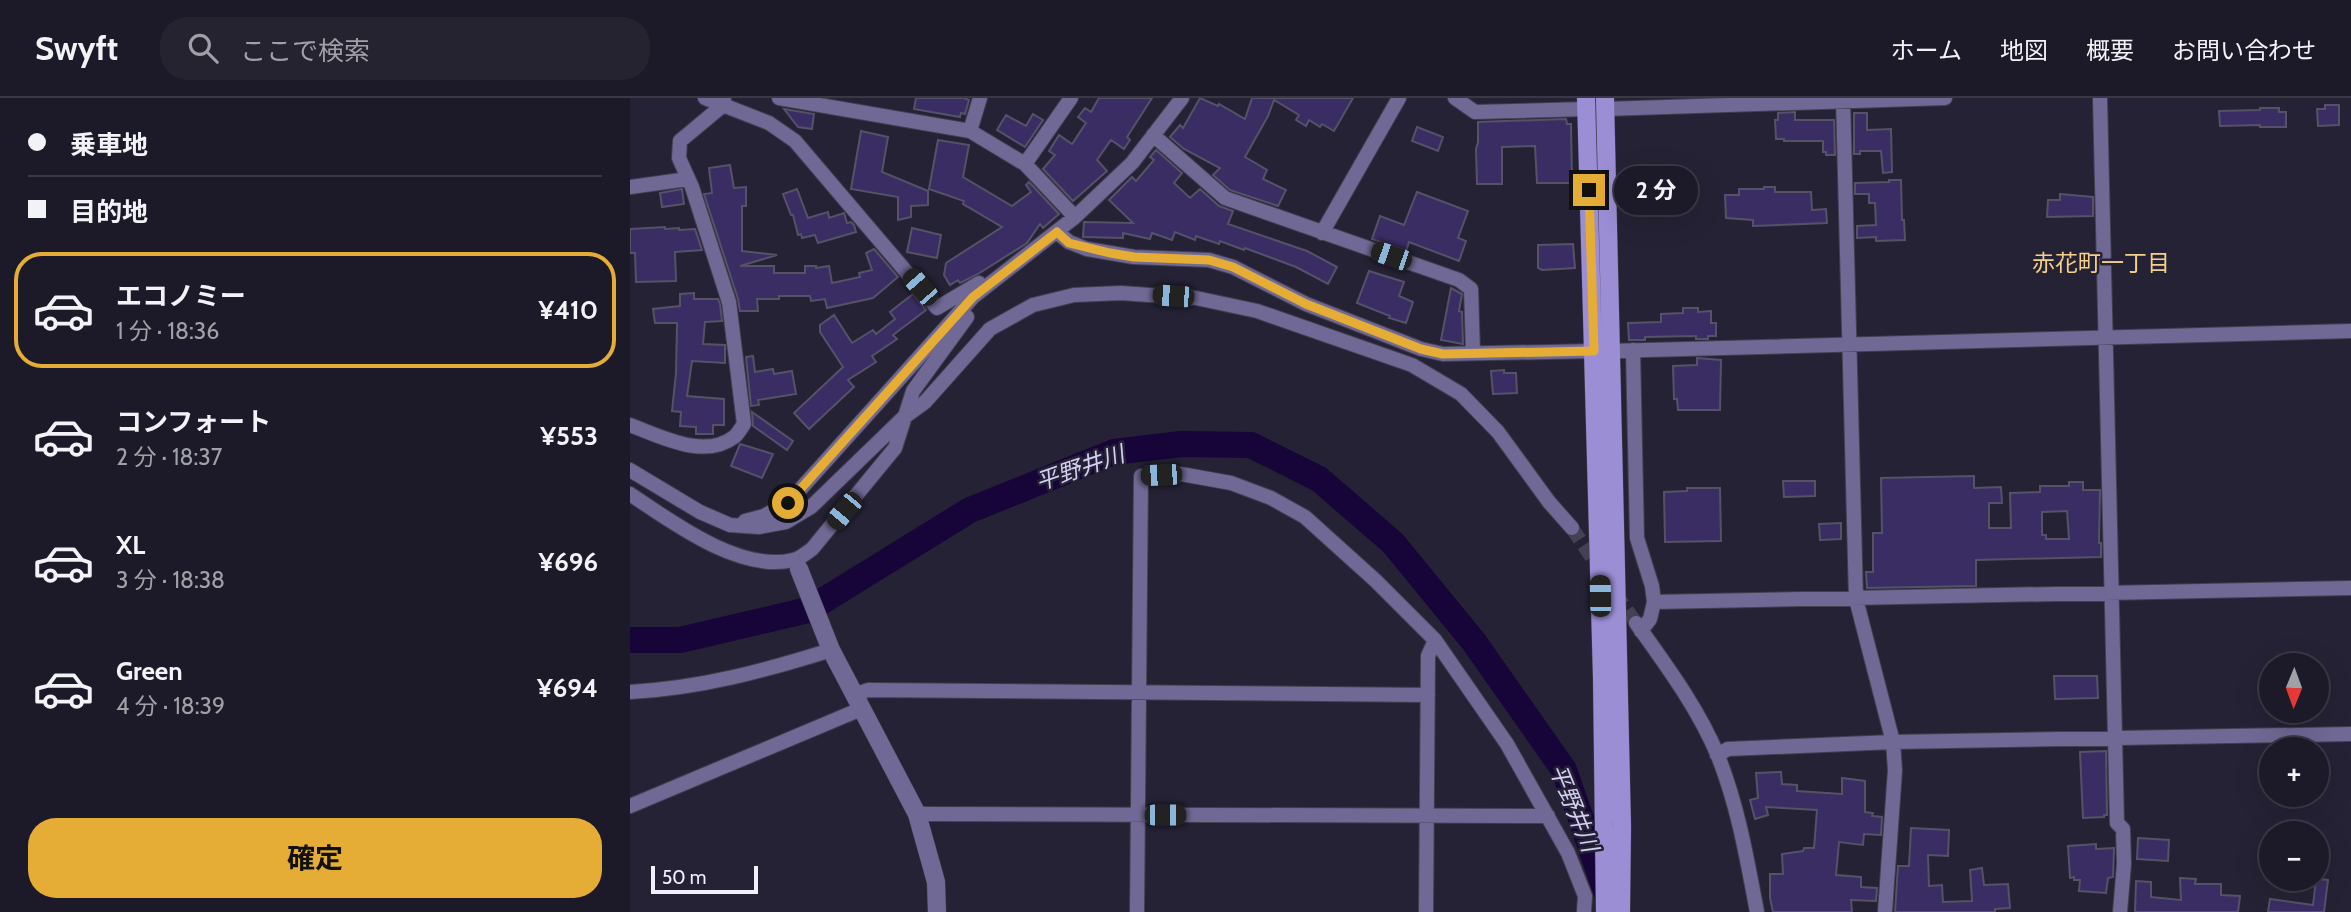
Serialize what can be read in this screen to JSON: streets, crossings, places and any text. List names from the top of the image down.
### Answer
{
  "districts": ["赤花町一丁目"],
  "water": ["平野井川"],
  "scale_bar": "50 m",
  "north": "bottom",
  "page": {
    "header": "Swyft",
    "search": "ここで検索",
    "nav": [
      "ホーム",
      "地図",
      "概要",
      "お問い合わせ"
    ],
    "banner": ["乗車地", "目的地"],
    "bubble": "2 分",
    "list": [
      {
        "name": "エコノミー",
        "note": "1 分 · 18:36",
        "value": "¥410"
      },
      {
        "name": "コンフォート",
        "note": "2 分 · 18:37",
        "value": "¥553"
      },
      {
        "name": "XL",
        "note": "3 分 · 18:38",
        "value": "¥696"
      },
      {
        "name": "Green",
        "note": "4 分 · 18:39",
        "value": "¥694"
      }
    ],
    "map_buttons": ["+", "−"],
    "buttons": "確定",
    "scale": "50 m"
  }
}
